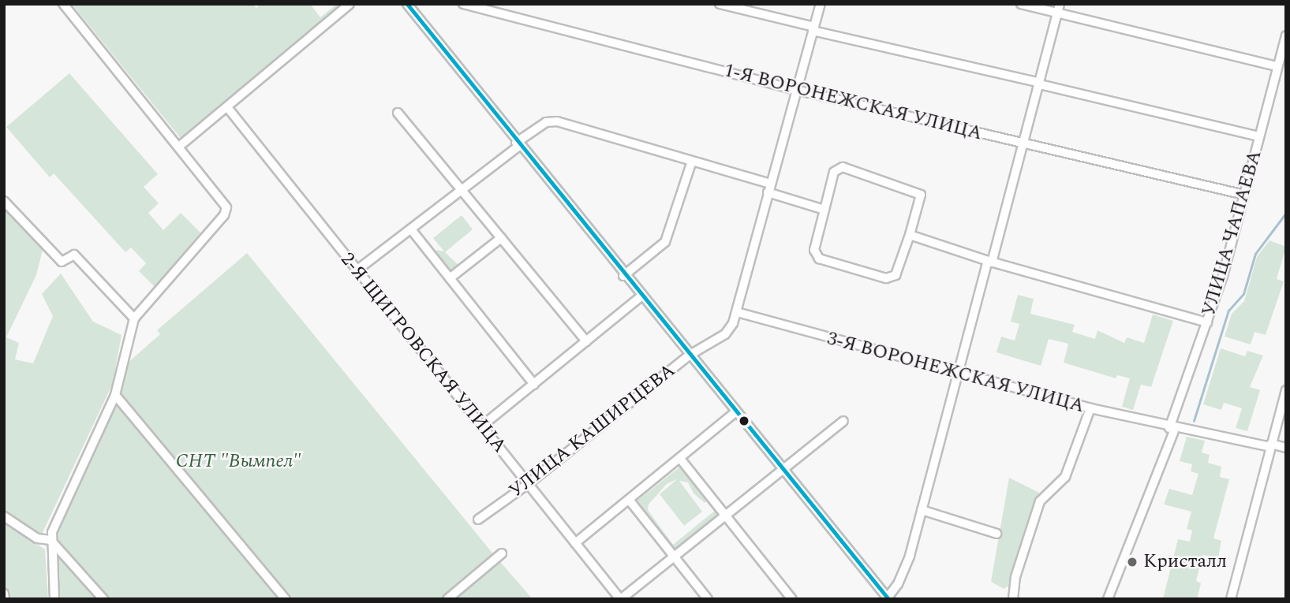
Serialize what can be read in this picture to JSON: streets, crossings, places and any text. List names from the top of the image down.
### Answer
{
  "streets": {
    "street": [
      "1-Я ВОРОНЕЖСКАЯ УЛИЦА",
      "УЛИЦА ЧАПАЕВА",
      "2-Я ЩИГРОВСКАЯ УЛИЦА",
      "3-Я ВОРОНЕЖСКАЯ УЛИЦА",
      "УЛИЦА КАШИРЦЕВА"
    ]
  },
  "crossings": [
    ["1-Я ВОРОНЕЖСКАЯ УЛИЦА", "УЛИЦА ЧАПАЕВА"],
    ["1-Я ВОРОНЕЖСКАЯ УЛИЦА", "УЛИЦА КАШИРЦЕВА"],
    ["УЛИЦА ЧАПАЕВА", "3-Я ВОРОНЕЖСКАЯ УЛИЦА"],
    ["2-Я ЩИГРОВСКАЯ УЛИЦА", "УЛИЦА КАШИРЦЕВА"],
    ["3-Я ВОРОНЕЖСКАЯ УЛИЦА", "УЛИЦА КАШИРЦЕВА"]
  ],
  "parks": ["СНТ \"Вымпел\""],
  "places": ["Кристалл"]
}
